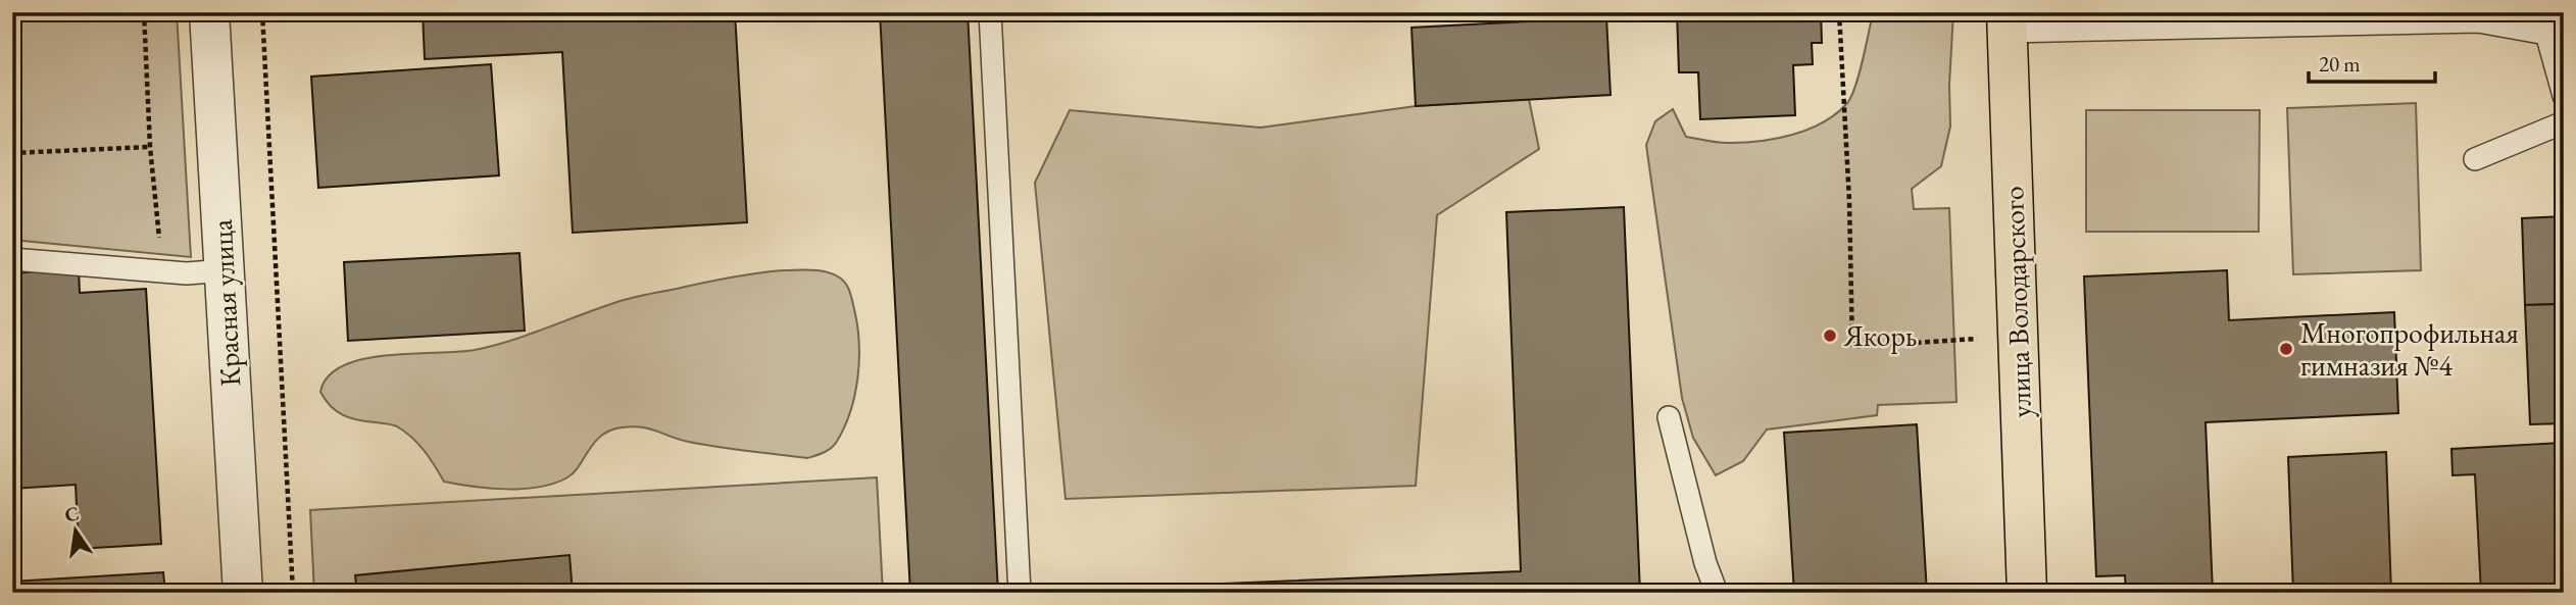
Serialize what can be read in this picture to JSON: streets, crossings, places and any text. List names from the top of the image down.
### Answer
{
  "streets": {
    "main road": ["улица Володарского"],
    "street": ["Красная улица"]
  },
  "places": ["Якорь", "Многопрофильная гимназия №4"],
  "scale_bar": "20 m",
  "north": "top"
}
